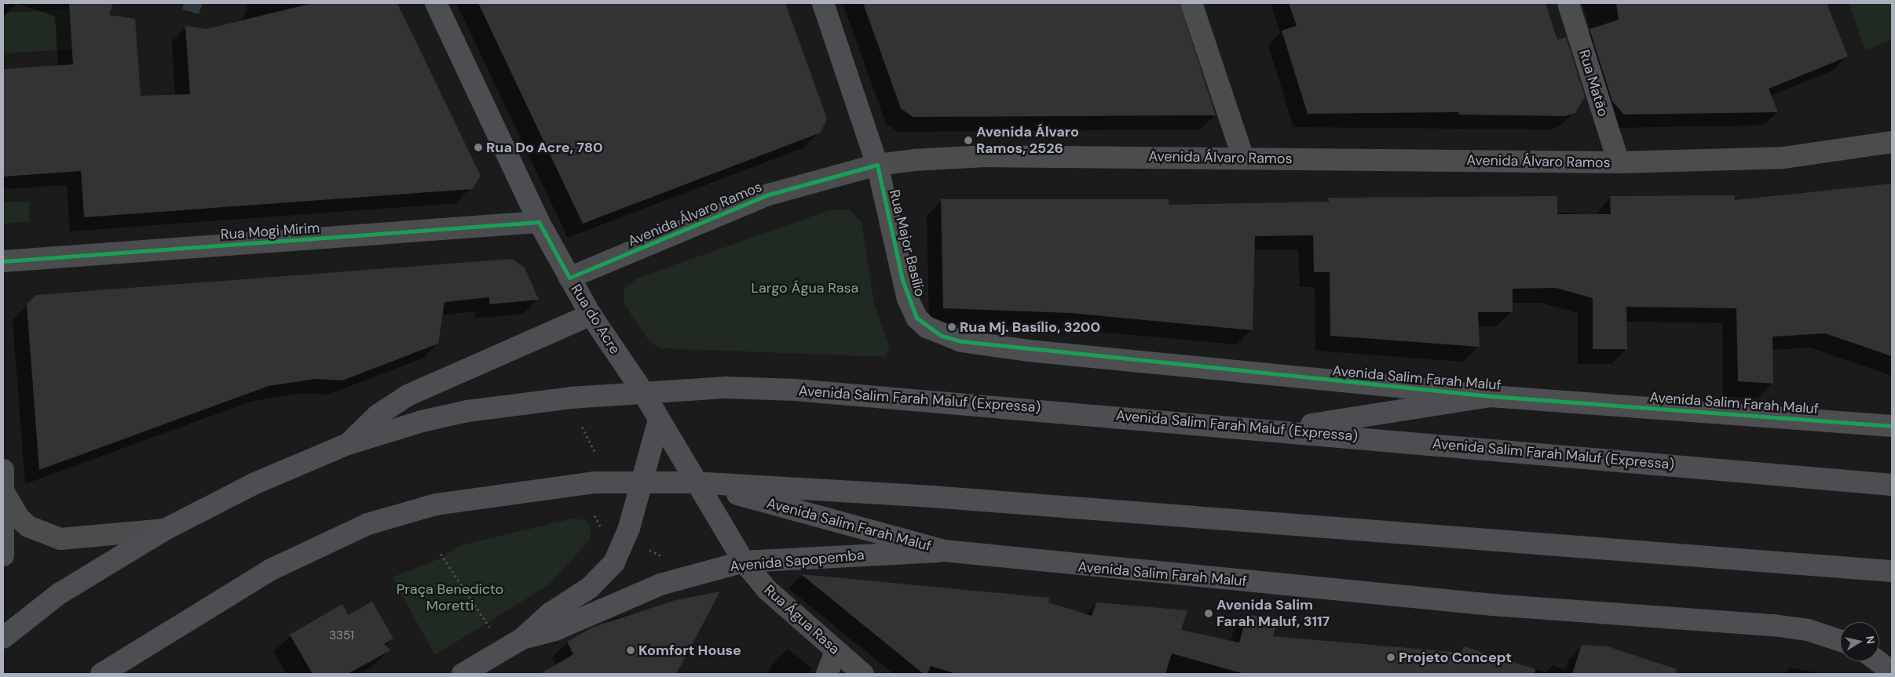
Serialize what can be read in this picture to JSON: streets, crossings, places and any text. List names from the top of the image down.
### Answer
{
  "streets": {
    "highway": ["Avenida Salim Farah Maluf", "Avenida Salim Farah Maluf (Expressa)"],
    "main road": ["Rua Major Basílio", "Rua do Acre", "Avenida Sapopemba"],
    "street": [
      "Rua Matão",
      "Avenida Álvaro Ramos",
      "Rua Mogi Mirim",
      "Rua Água Rasa"
    ]
  },
  "crossings": [
    ["Rua Matão", "Avenida Álvaro Ramos"],
    ["Avenida Álvaro Ramos", "Rua Major Basílio"],
    ["Avenida Álvaro Ramos", "Rua do Acre"],
    ["Rua Mogi Mirim", "Rua do Acre"],
    ["Rua Major Basílio", "Avenida Salim Farah Maluf"],
    ["Rua do Acre", "Avenida Salim Farah Maluf"],
    ["Rua do Acre", "Avenida Salim Farah Maluf (Expressa)"],
    ["Rua do Acre", "Avenida Sapopemba"],
    ["Rua do Acre", "Rua Água Rasa"],
    ["Avenida Salim Farah Maluf", "Avenida Salim Farah Maluf (Expressa)"],
    ["Avenida Salim Farah Maluf", "Avenida Sapopemba"],
    ["Avenida Sapopemba", "Rua Água Rasa"]
  ],
  "parks": ["Largo Água Rasa", "Praça Benedicto Moretti"],
  "places": [
    "Avenida Álvaro Ramos, 2526",
    "Rua Do Acre, 780",
    "Rua Mj. Basílio, 3200",
    "Avenida Salim Farah Maluf, 3117",
    "Komfort House",
    "Projeto Concept"
  ],
  "house_numbers": ["3351"],
  "north": "right"
}
